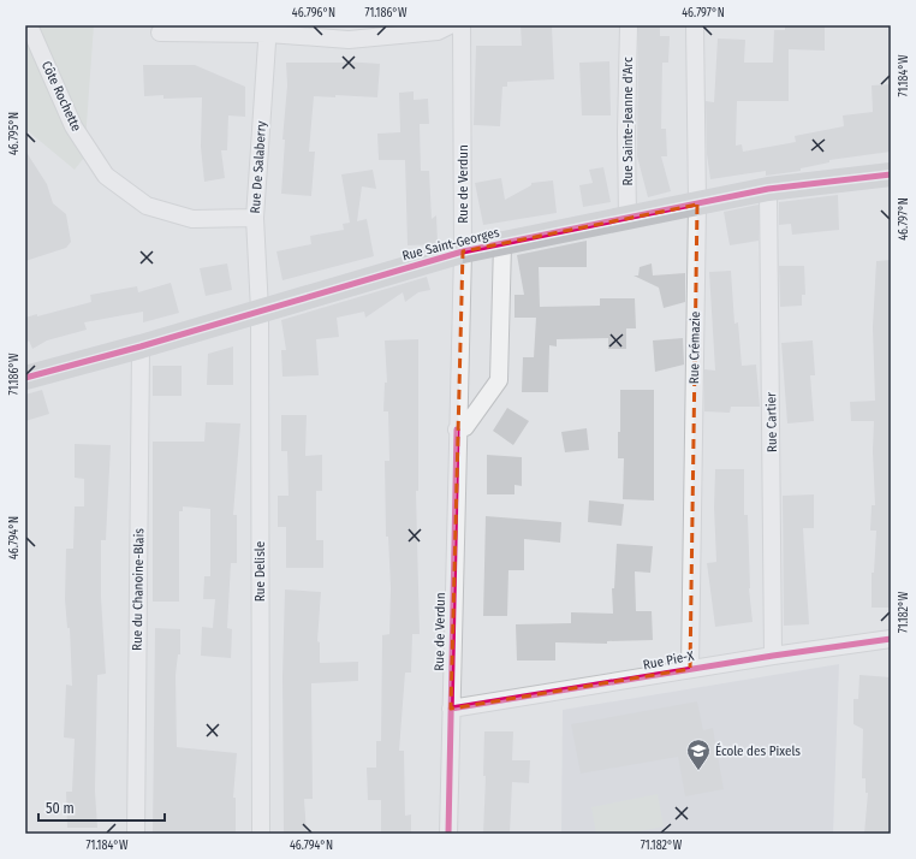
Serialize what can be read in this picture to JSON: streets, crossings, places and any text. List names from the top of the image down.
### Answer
{
  "streets": {
    "street": [
      "Côte Rochette",
      "Rue Sainte-Jeanne d'Arc",
      "Rue De Salaberry",
      "Rue de Verdun",
      "Rue Saint-Georges",
      "Rue Crémazie",
      "Rue Cartier",
      "Rue Delisle",
      "Rue du Chanoine-Blais",
      "Rue Pie-X"
    ]
  },
  "crossings": [
    ["Côte Rochette", "Rue De Salaberry"],
    ["Rue Sainte-Jeanne d'Arc", "Rue Saint-Georges"],
    ["Rue De Salaberry", "Rue Saint-Georges"],
    ["Rue De Salaberry", "Rue Delisle"],
    ["Rue de Verdun", "Rue Saint-Georges"],
    ["Rue de Verdun", "Rue Pie-X"],
    ["Rue Saint-Georges", "Rue Crémazie"],
    ["Rue Saint-Georges", "Rue Cartier"],
    ["Rue Saint-Georges", "Rue Delisle"],
    ["Rue Saint-Georges", "Rue du Chanoine-Blais"],
    ["Rue Crémazie", "Rue Pie-X"],
    ["Rue Cartier", "Rue Pie-X"]
  ],
  "places": {
    "school or university": ["École des Pixels"]
  },
  "scale_bar": "50 m",
  "coordinates": [
    "46.796°N",
    "71.186°W",
    "46.797°N",
    "71.184°W",
    "46.795°N",
    "46.794°N",
    "71.182°W"
  ]
}
